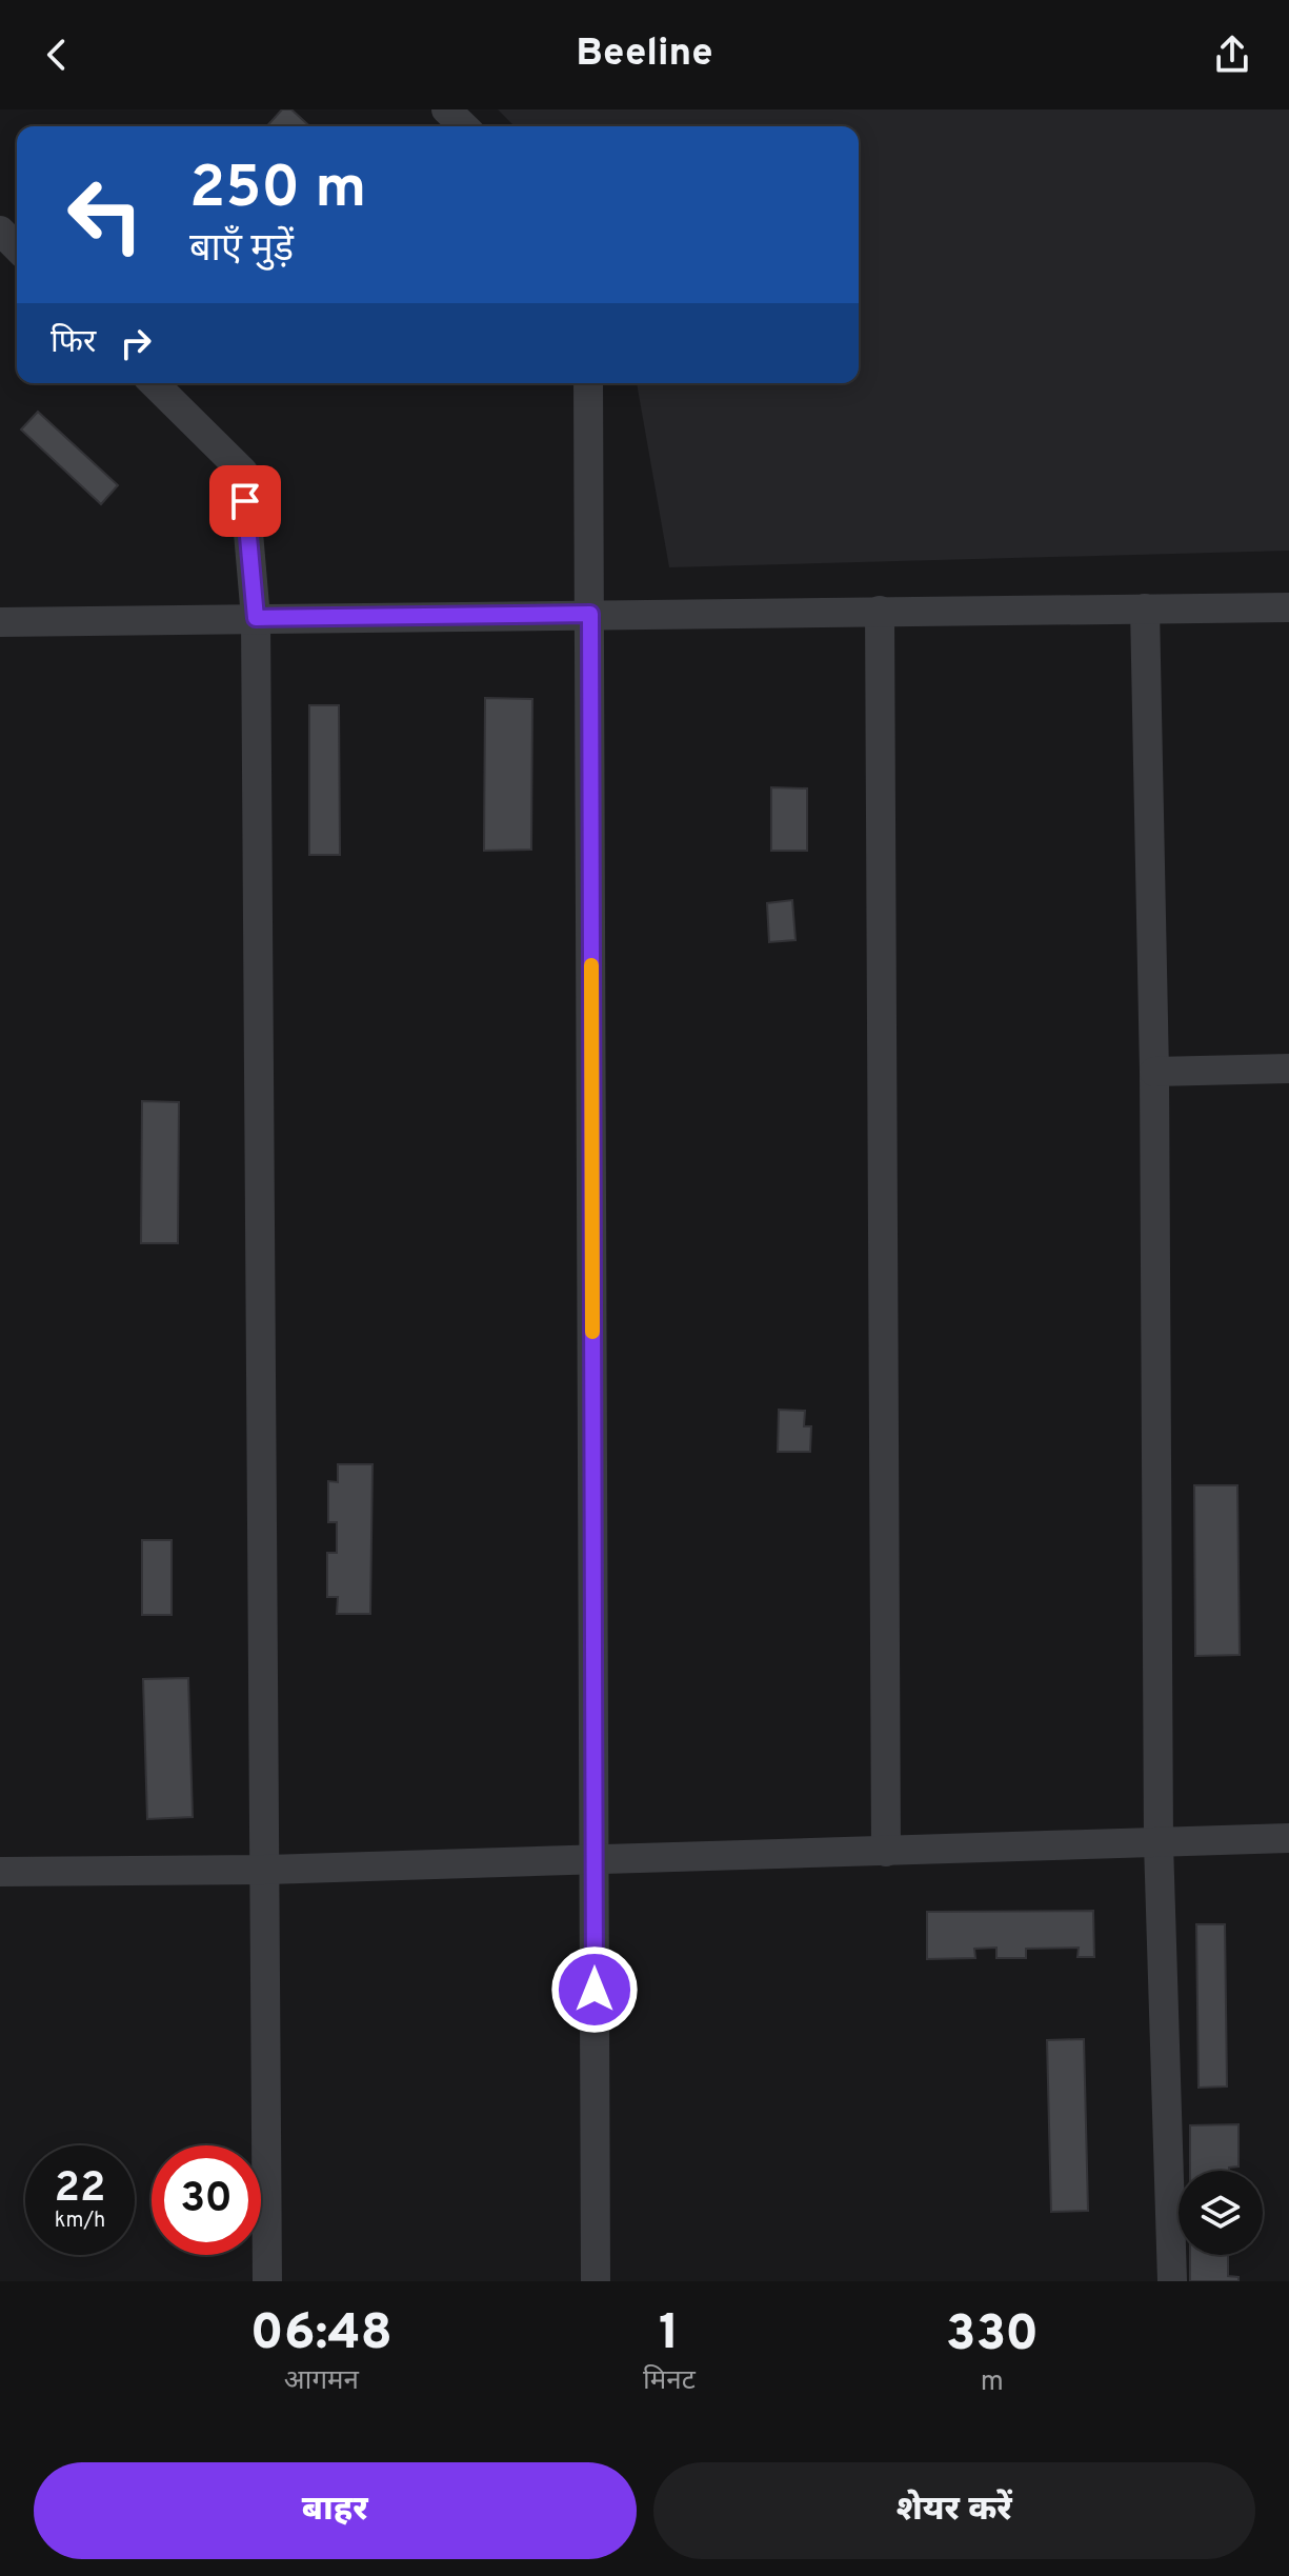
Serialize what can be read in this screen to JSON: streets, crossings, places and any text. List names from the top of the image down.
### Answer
{
  "page": {
    "header": "Beeline",
    "turn": ["250 m", "बाएँ मुड़ें"],
    "then": "फिर",
    "speed": "22 km/h",
    "limit": "30",
    "eta": [
      "06:48",
      "आगमन",
      "1",
      "मिनट",
      "330",
      "m"
    ],
    "buttons": ["बाहर", "शेयर करें"]
  }
}
